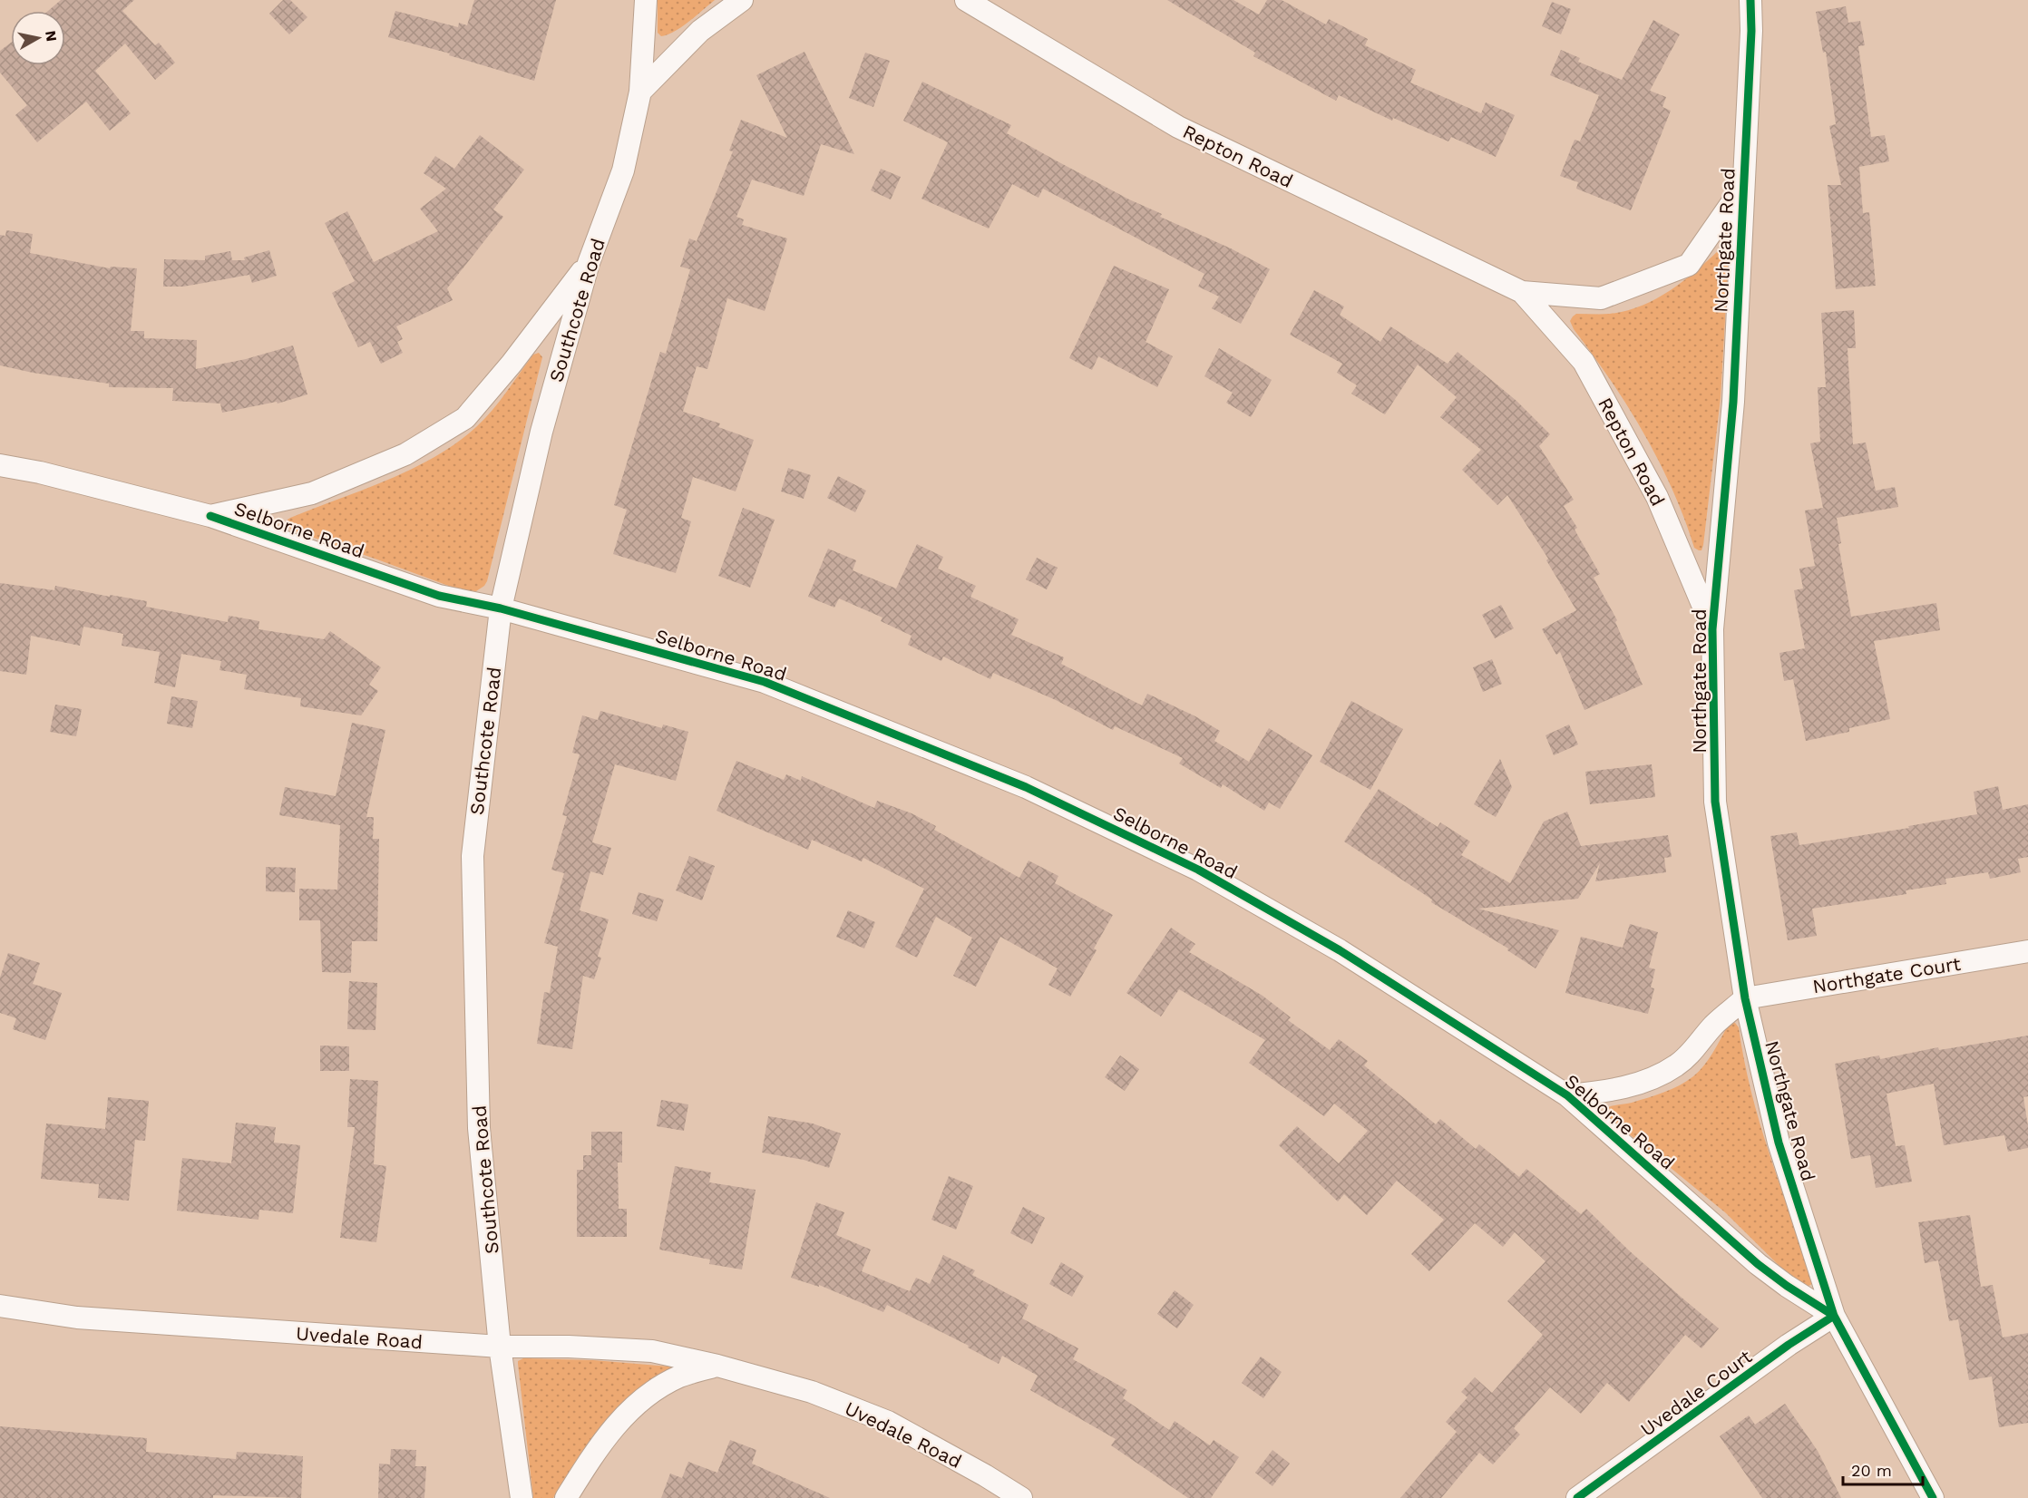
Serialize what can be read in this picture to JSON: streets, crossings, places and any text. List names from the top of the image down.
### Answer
{
  "streets": {
    "street": [
      "Repton Road",
      "Northgate Road",
      "Southcote Road",
      "Selborne Road",
      "Northgate Court",
      "Uvedale Road",
      "Uvedale Court"
    ]
  },
  "crossings": [
    ["Repton Road", "Northgate Road"],
    ["Northgate Road", "Selborne Road"],
    ["Northgate Road", "Northgate Court"],
    ["Northgate Road", "Uvedale Court"],
    ["Southcote Road", "Selborne Road"],
    ["Southcote Road", "Uvedale Road"],
    ["Selborne Road", "Uvedale Court"]
  ],
  "scale_bar": "20 m",
  "north": "right"
}
